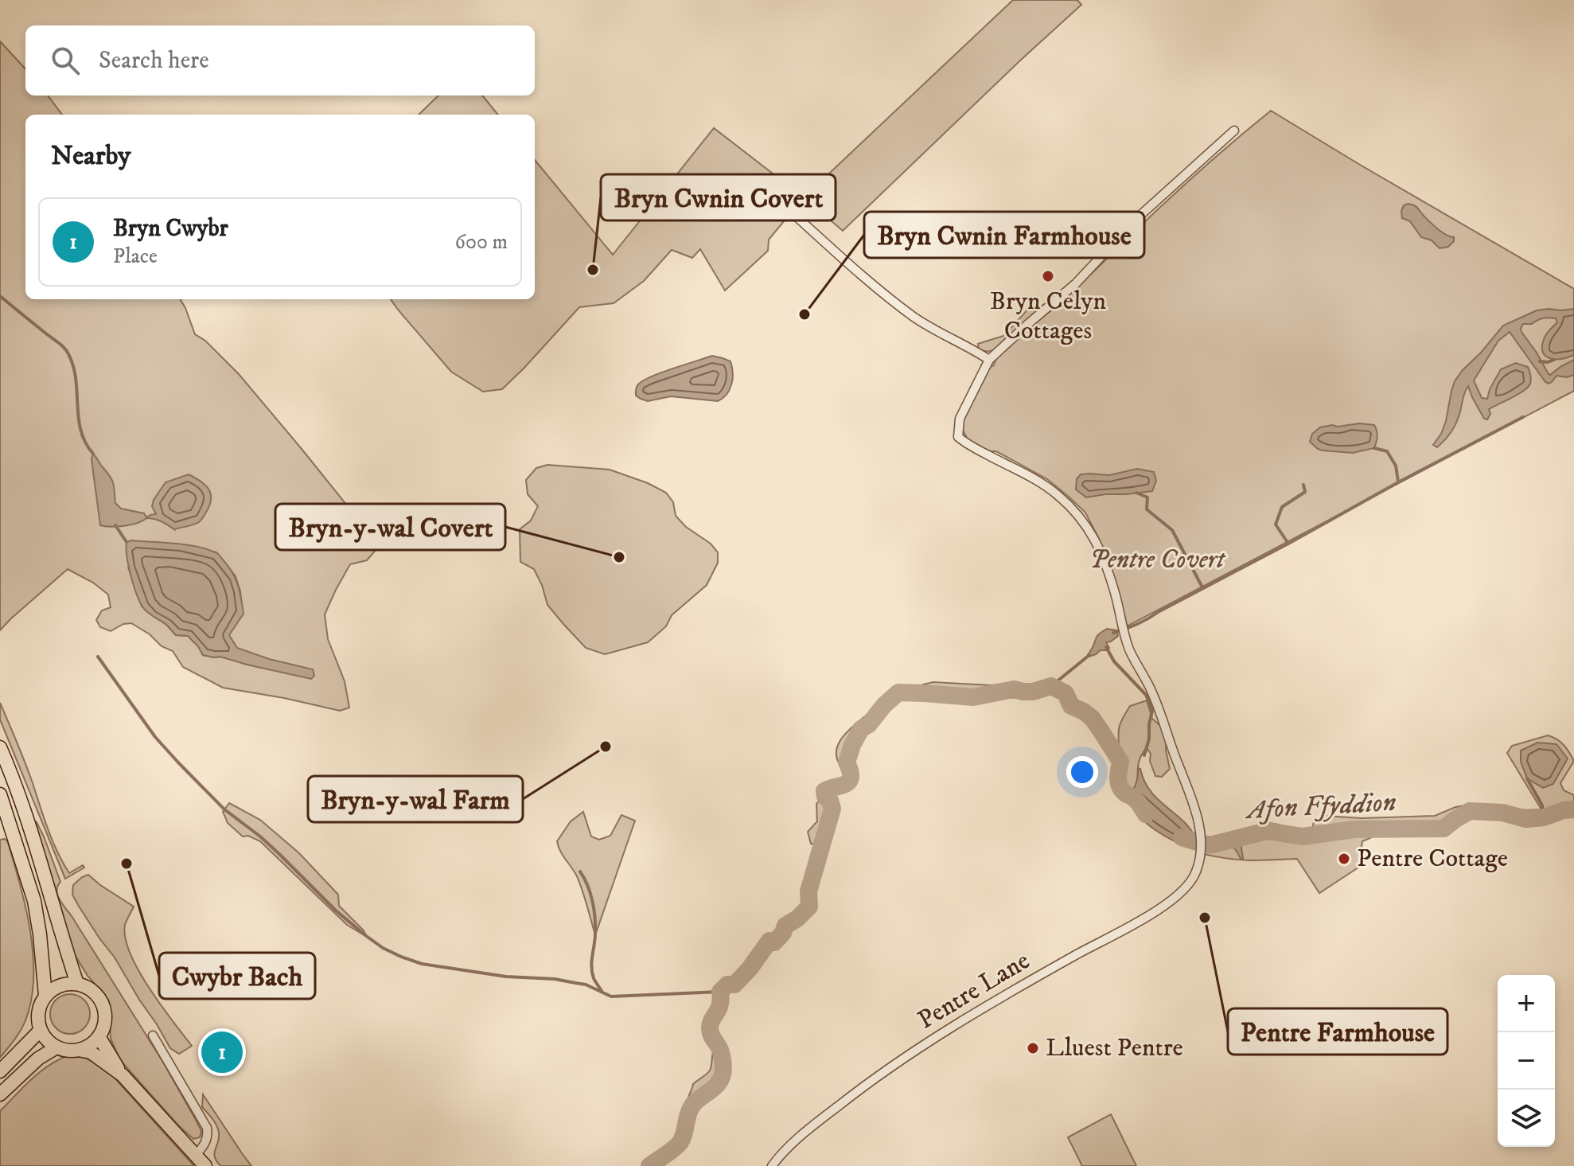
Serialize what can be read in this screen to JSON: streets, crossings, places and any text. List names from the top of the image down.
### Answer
{
  "streets": {
    "street": ["Pentre Lane"]
  },
  "water": ["Afon Ffyddion"],
  "parks": ["Pentre Covert"],
  "places": [
    "Bryn Cwnin Covert",
    "Bryn Celyn Cottages",
    "Bryn Cwnin Farmhouse",
    "Bryn-y-wal Covert",
    "Bryn-y-wal Farm",
    "Pentre Cottage",
    "Cwybr Bach",
    "Pentre Farmhouse",
    "Lluest Pentre"
  ],
  "page": {
    "search": "Search here",
    "heading": "Nearby",
    "list": [
      {
        "mark": "1",
        "name": "Bryn Cwybr",
        "note": "Place",
        "value": "600 m"
      }
    ],
    "map_buttons": ["+", "−"],
    "pins": "1"
  }
}
